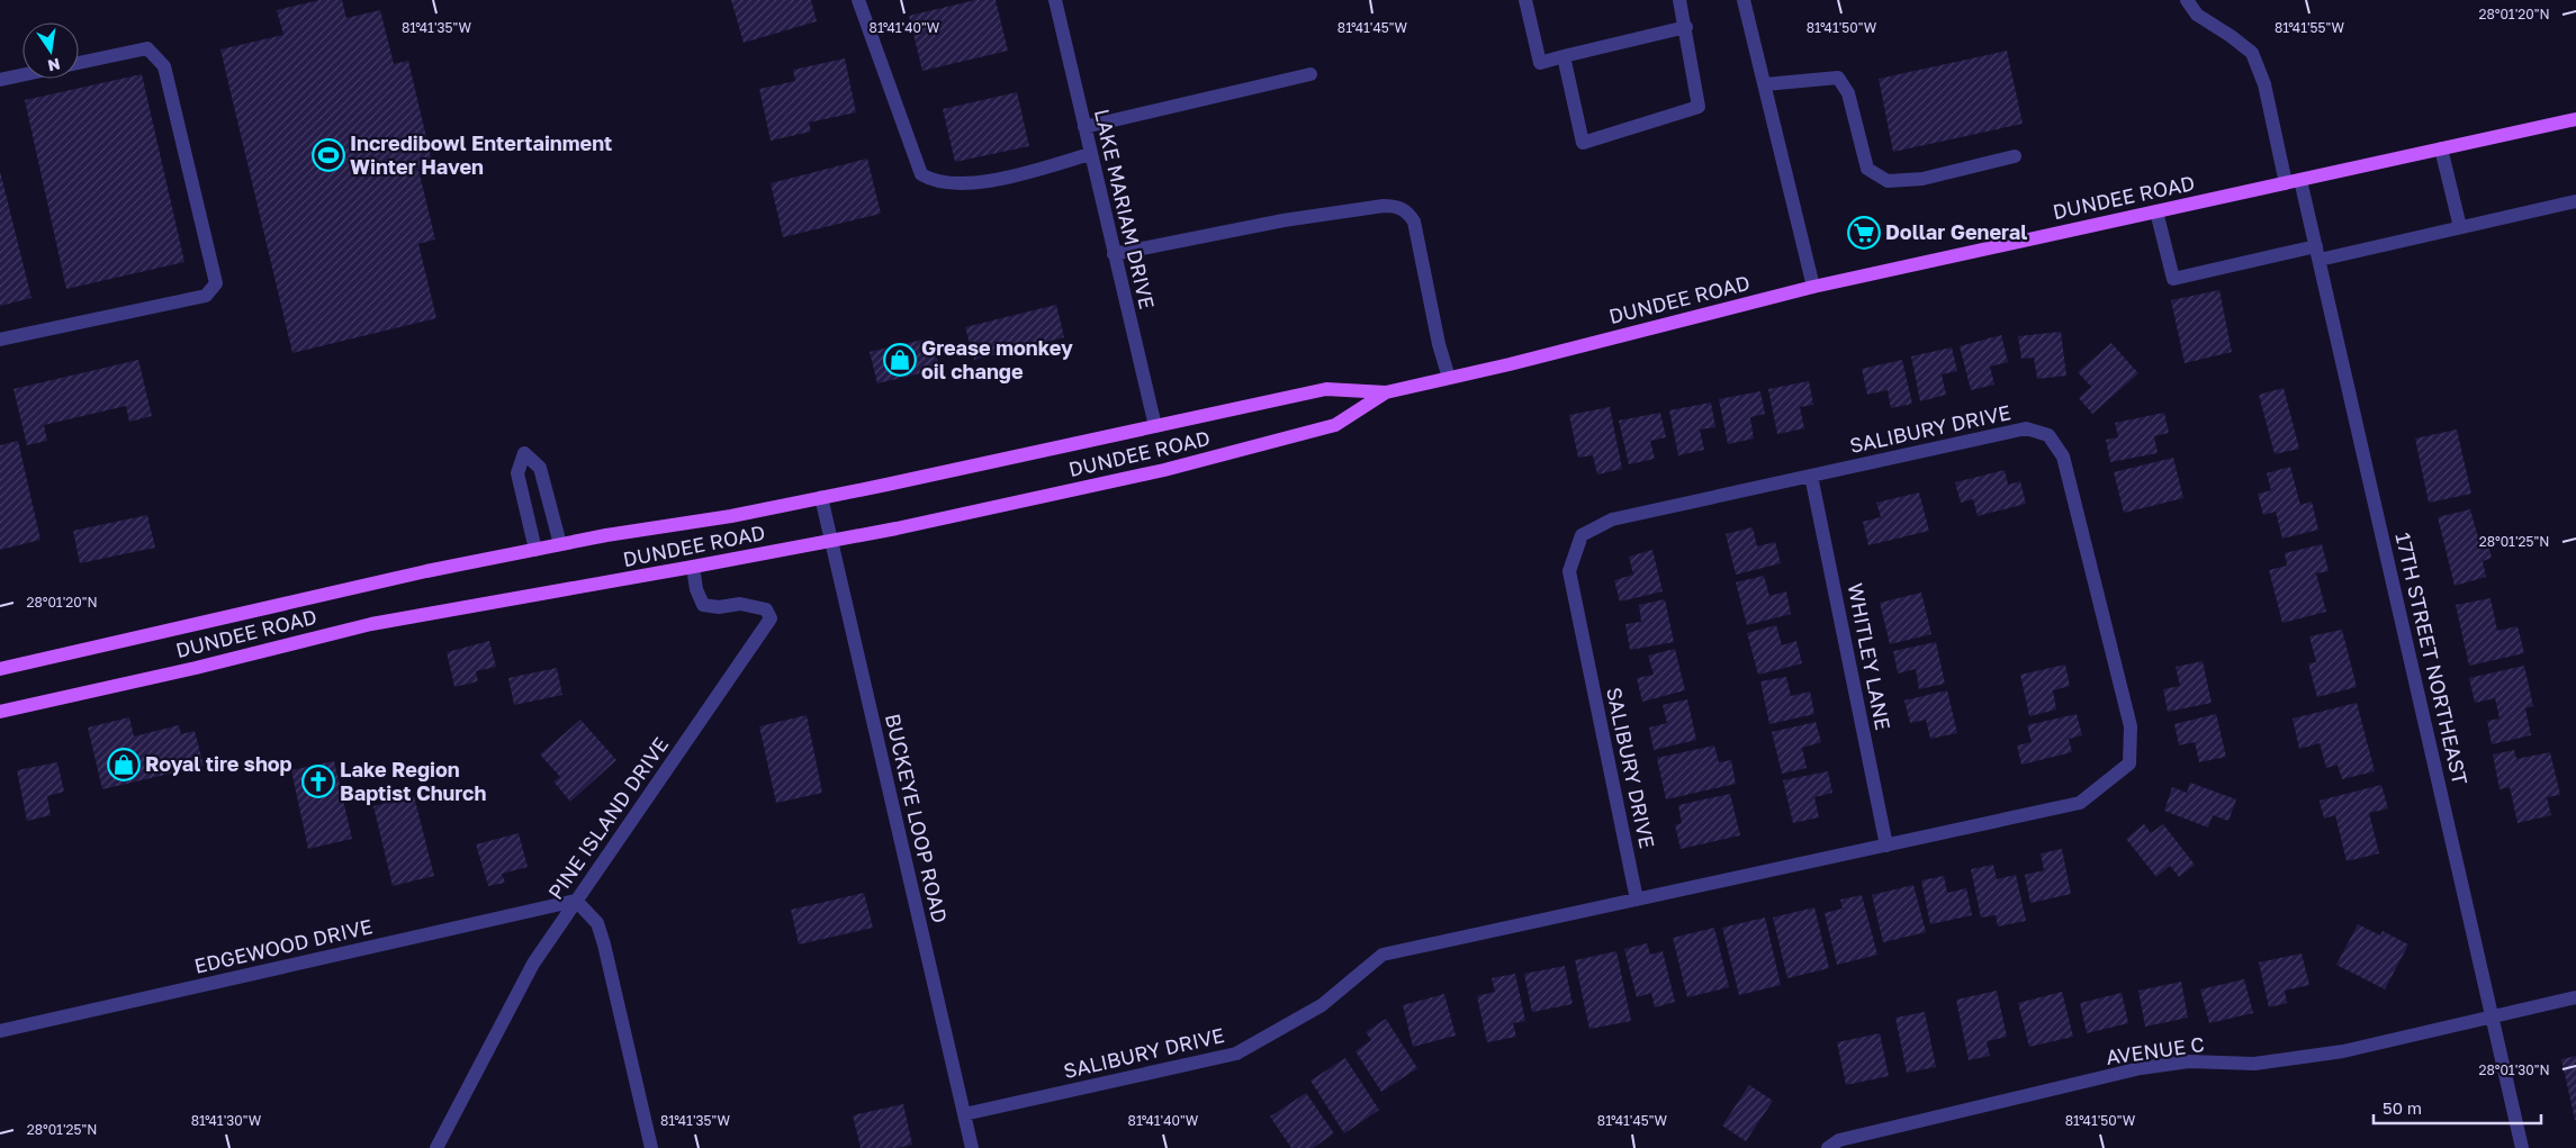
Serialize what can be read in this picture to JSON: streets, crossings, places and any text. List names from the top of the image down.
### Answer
{
  "streets": {
    "main road": ["DUNDEE ROAD"],
    "street": [
      "LAKE MARIAM DRIVE",
      "SALIBURY DRIVE",
      "WHITLEY LANE",
      "17TH STREET NORTHEAST",
      "PINE ISLAND DRIVE",
      "BUCKEYE LOOP ROAD",
      "EDGEWOOD DRIVE",
      "AVENUE C"
    ]
  },
  "crossings": [
    ["DUNDEE ROAD", "LAKE MARIAM DRIVE"],
    ["DUNDEE ROAD", "17TH STREET NORTHEAST"],
    ["DUNDEE ROAD", "PINE ISLAND DRIVE"],
    ["DUNDEE ROAD", "BUCKEYE LOOP ROAD"],
    ["SALIBURY DRIVE", "WHITLEY LANE"],
    ["SALIBURY DRIVE", "BUCKEYE LOOP ROAD"],
    ["17TH STREET NORTHEAST", "AVENUE C"],
    ["PINE ISLAND DRIVE", "EDGEWOOD DRIVE"]
  ],
  "places": {
    "sports": ["Incredibowl Entertainment Winter Haven"],
    "supermarket": ["Dollar General"],
    "shop": ["Grease monkey oil change", "Royal tire shop"],
    "church": ["Lake Region Baptist Church"]
  },
  "scale_bar": "50 m",
  "north": "bottom",
  "coordinates": [
    "28°01'20\"N",
    "81°41'35\"W",
    "81°41'40\"W",
    "81°41'45\"W",
    "81°41'50\"W",
    "81°41'55\"W",
    "28°01'25\"N",
    "28°01'30\"N",
    "81°41'30\"W"
  ]
}
